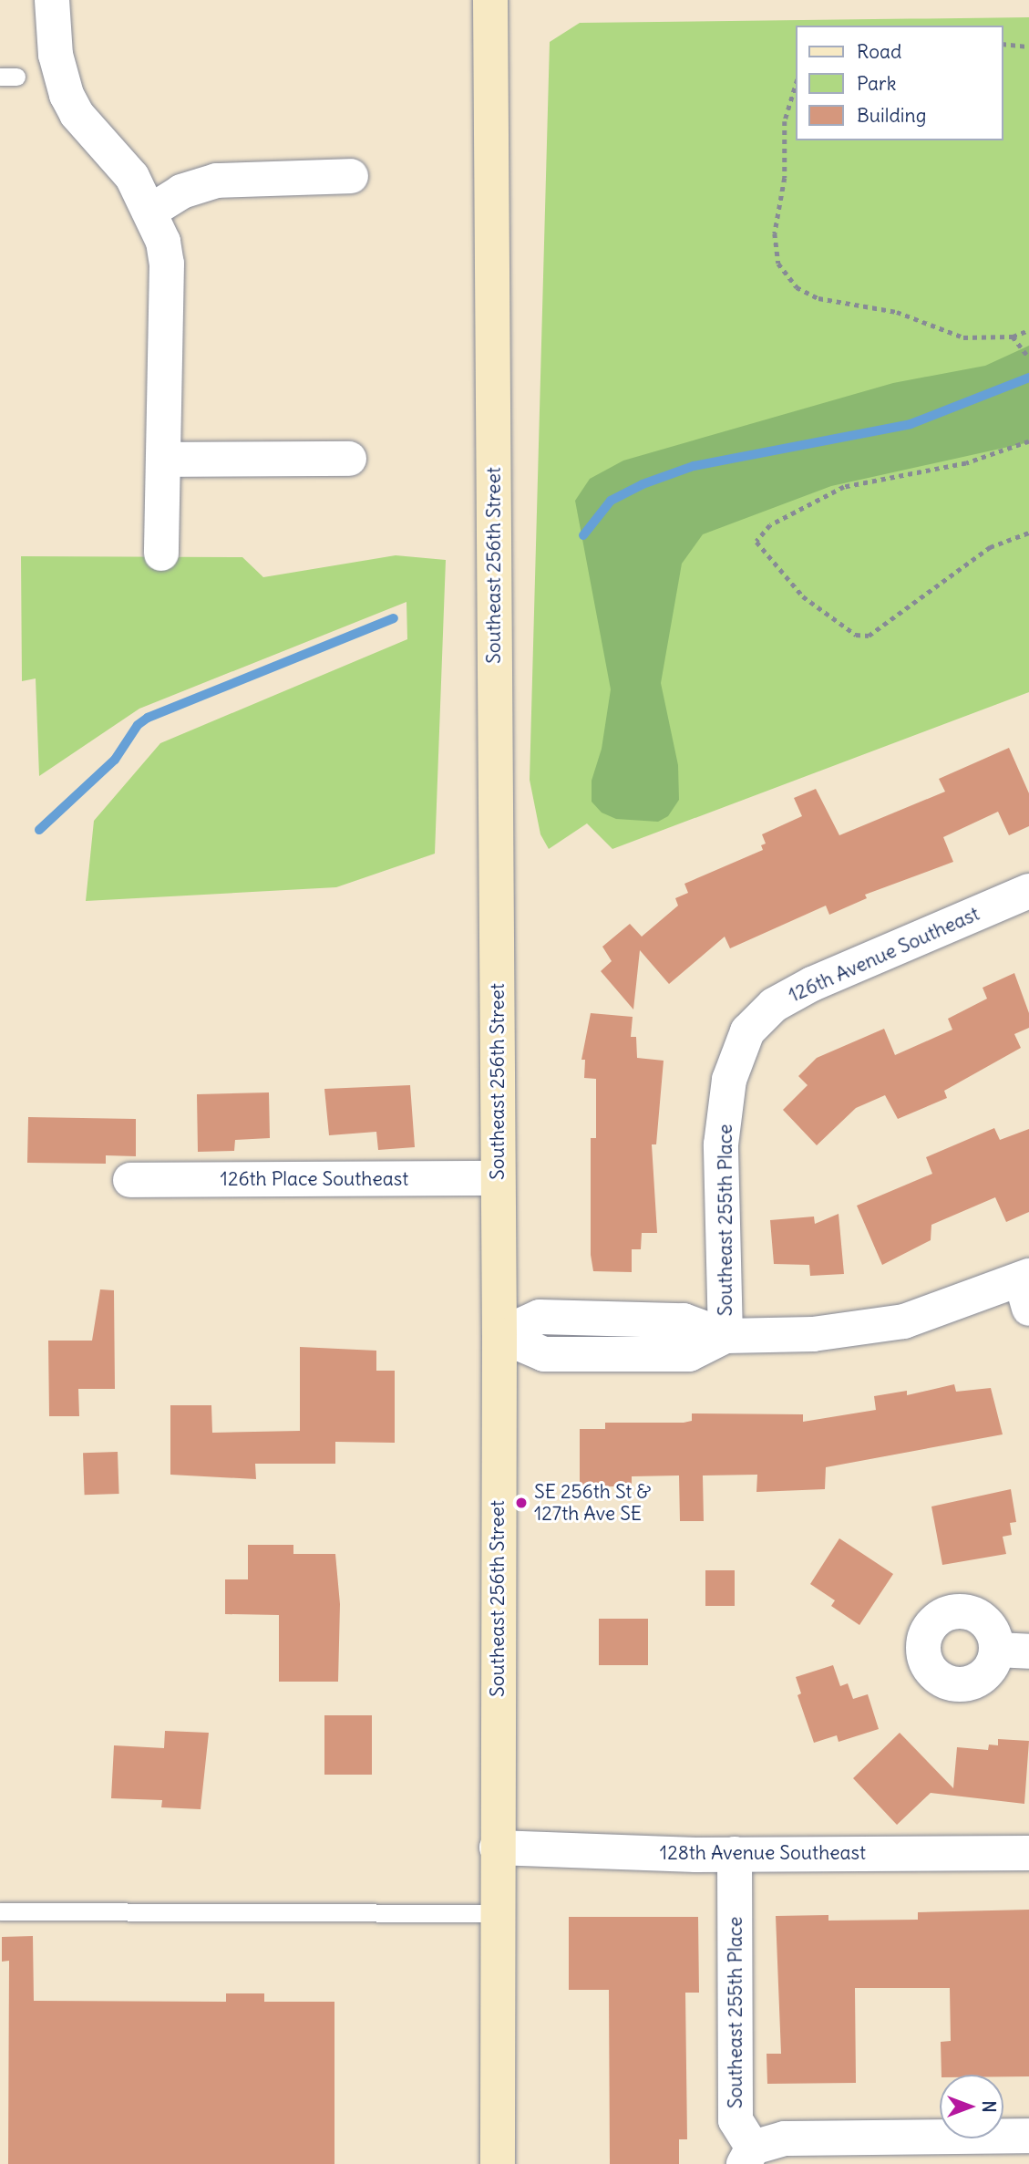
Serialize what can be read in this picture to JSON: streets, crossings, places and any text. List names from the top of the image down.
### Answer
{
  "streets": {
    "main road": ["Southeast 256th Street"],
    "street": [
      "126th Avenue Southeast",
      "126th Place Southeast",
      "Southeast 255th Place",
      "128th Avenue Southeast"
    ]
  },
  "crossings": [
    ["Southeast 256th Street", "126th Place Southeast"],
    ["Southeast 256th Street", "128th Avenue Southeast"],
    ["126th Avenue Southeast", "Southeast 255th Place"],
    ["Southeast 255th Place", "128th Avenue Southeast"]
  ],
  "places": ["SE 256th St & 127th Ave SE"],
  "legend": ["Road", "Park", "Building"],
  "north": "right"
}
